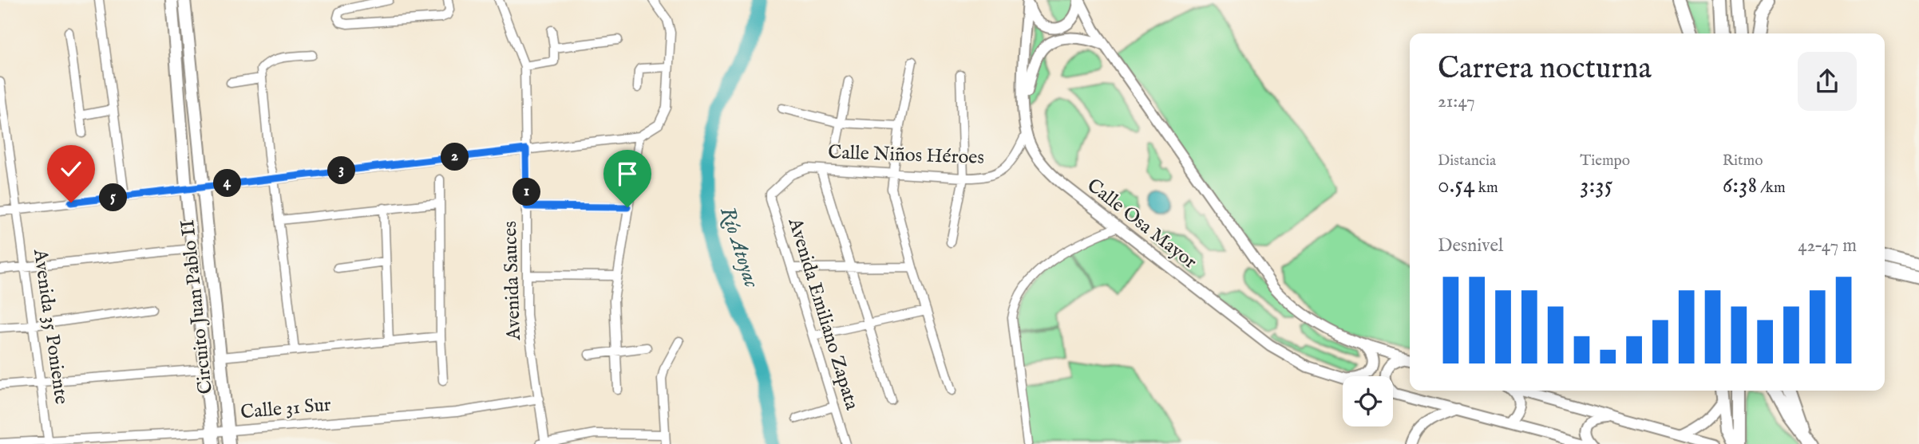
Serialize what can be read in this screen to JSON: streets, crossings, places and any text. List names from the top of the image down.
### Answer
{
  "streets": {
    "main road": ["Circuito Juan Pablo II"],
    "street": [
      "Calle Niños Héroes",
      "Calle Osa Mayor",
      "Avenida Sauces",
      "Avenida Emiliano Zapata",
      "Avenida 35 Poniente",
      "Calle 31 Sur"
    ]
  },
  "crossings": [
    ["Calle Niños Héroes", "Calle Osa Mayor"],
    ["Calle Niños Héroes", "Avenida Emiliano Zapata"],
    ["Avenida Sauces", "Calle 31 Sur"],
    ["Circuito Juan Pablo II", "Calle 31 Sur"],
    ["Avenida 35 Poniente", "Calle 31 Sur"]
  ],
  "water": ["Río Atoyac"],
  "page": {
    "heading": ["Carrera nocturna", "21:47"],
    "stats": [
      ["Distancia", "0.54 km"],
      ["Tiempo", "3:35"],
      ["Ritmo", "6:38 /km"]
    ],
    "pins": [
      "2",
      "3",
      "4",
      "1",
      "5"
    ],
    "chart": ["Desnivel", "42–47 m"]
  }
}
